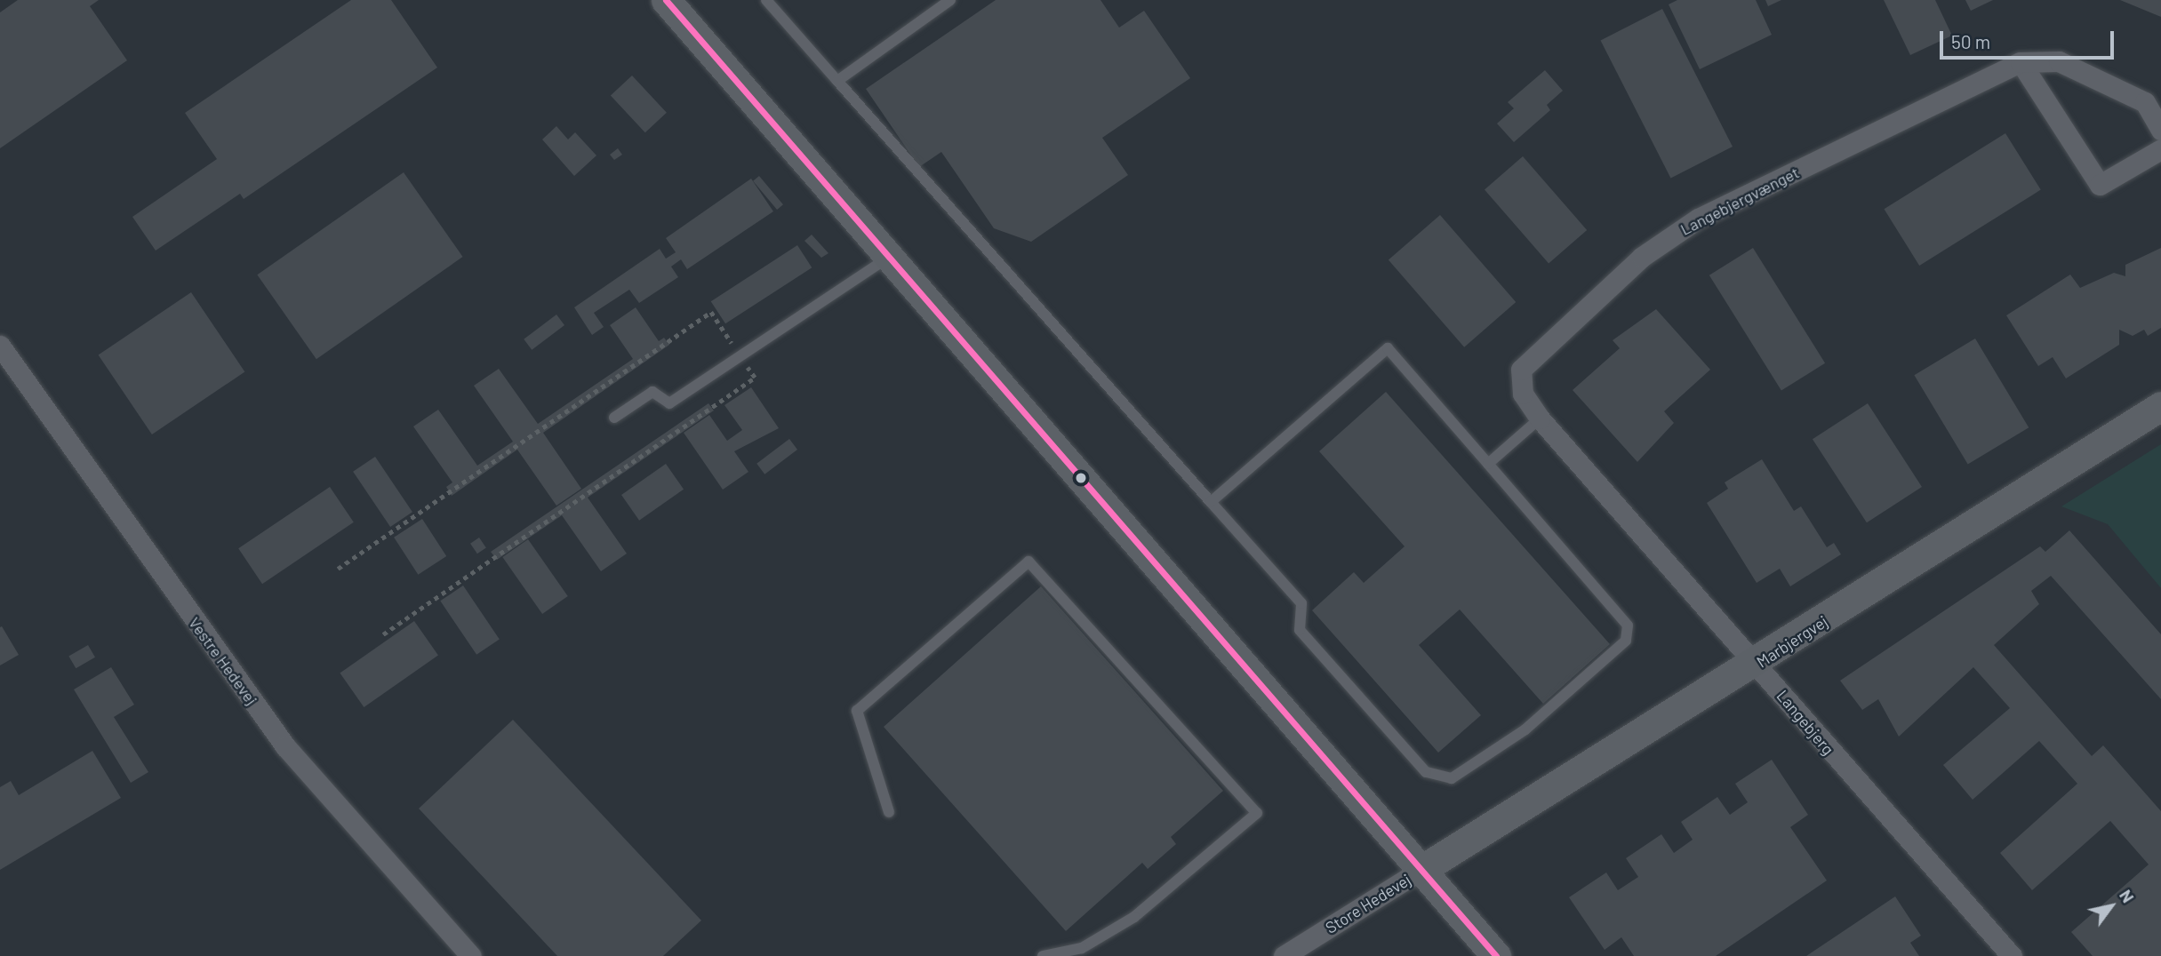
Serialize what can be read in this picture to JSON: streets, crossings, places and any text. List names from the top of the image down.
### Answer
{
  "streets": {
    "main road": ["Marbjergvej"],
    "street": [
      "Langebjergvænget",
      "Vestre Hedevej",
      "Langebjerg",
      "Store Hedevej"
    ]
  },
  "crossings": [
    ["Langebjergvænget", "Langebjerg"],
    ["Marbjergvej", "Langebjerg"],
    ["Marbjergvej", "Store Hedevej"]
  ],
  "scale_bar": "50 m",
  "north": "top right"
}
